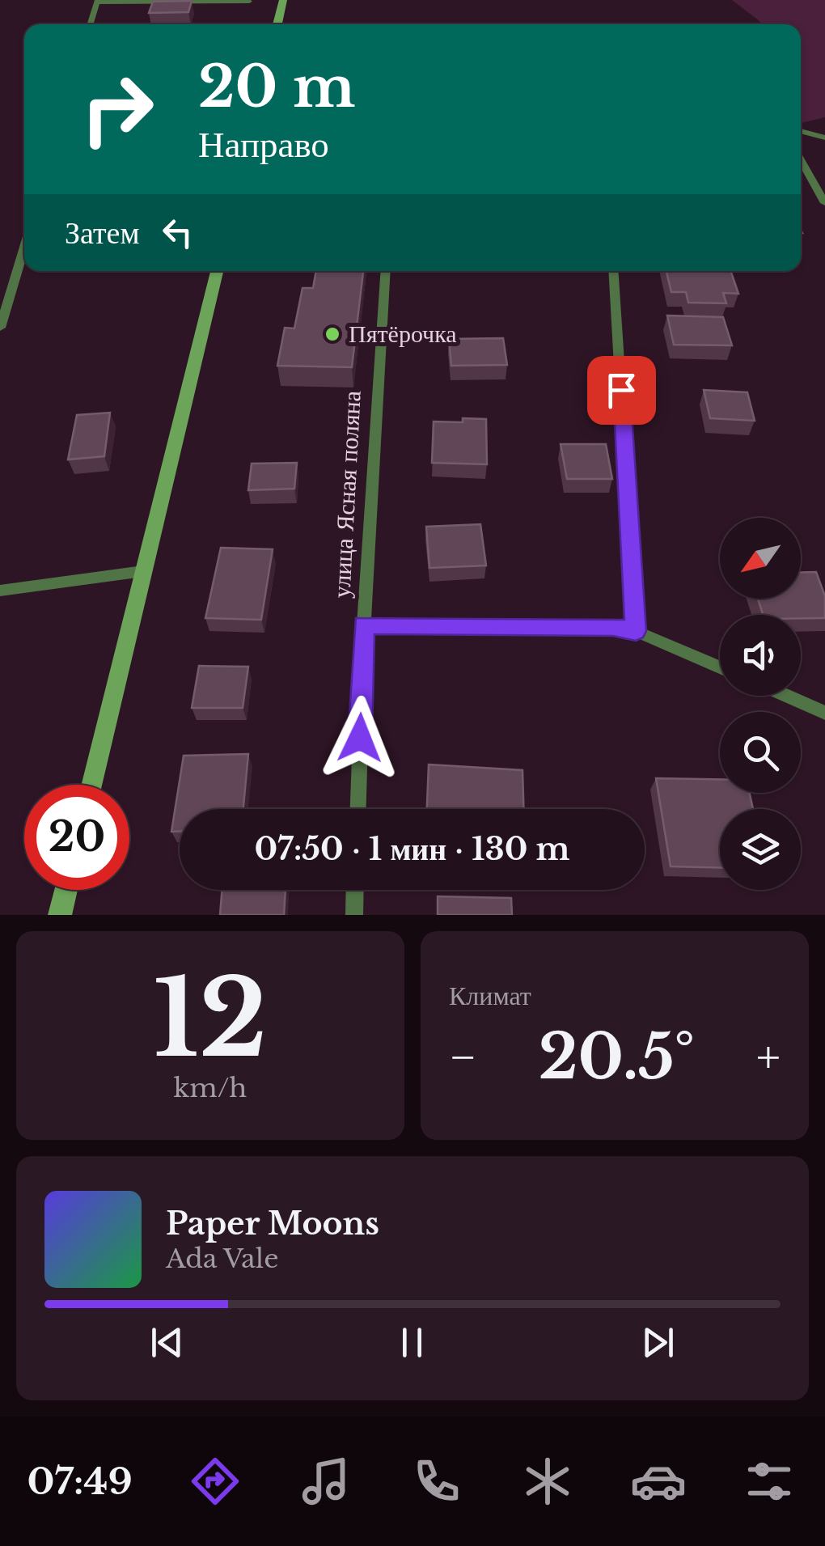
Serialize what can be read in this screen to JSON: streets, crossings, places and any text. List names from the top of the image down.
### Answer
{
  "streets": {
    "lane": ["улица Ясная поляна"]
  },
  "places": ["Пятёрочка"],
  "north": "bottom left",
  "page": {
    "turn": ["20 m", "Направо"],
    "then": "Затем",
    "limit": "20",
    "trip": "07:50 · 1 мин · 130 m",
    "tile": [
      ["12", "km/h"],
      "Климат"
    ],
    "heat": ["−", "20.5°", "+"],
    "song": ["Paper Moons", "Ada Vale"],
    "tabs": "07:49"
  }
}
